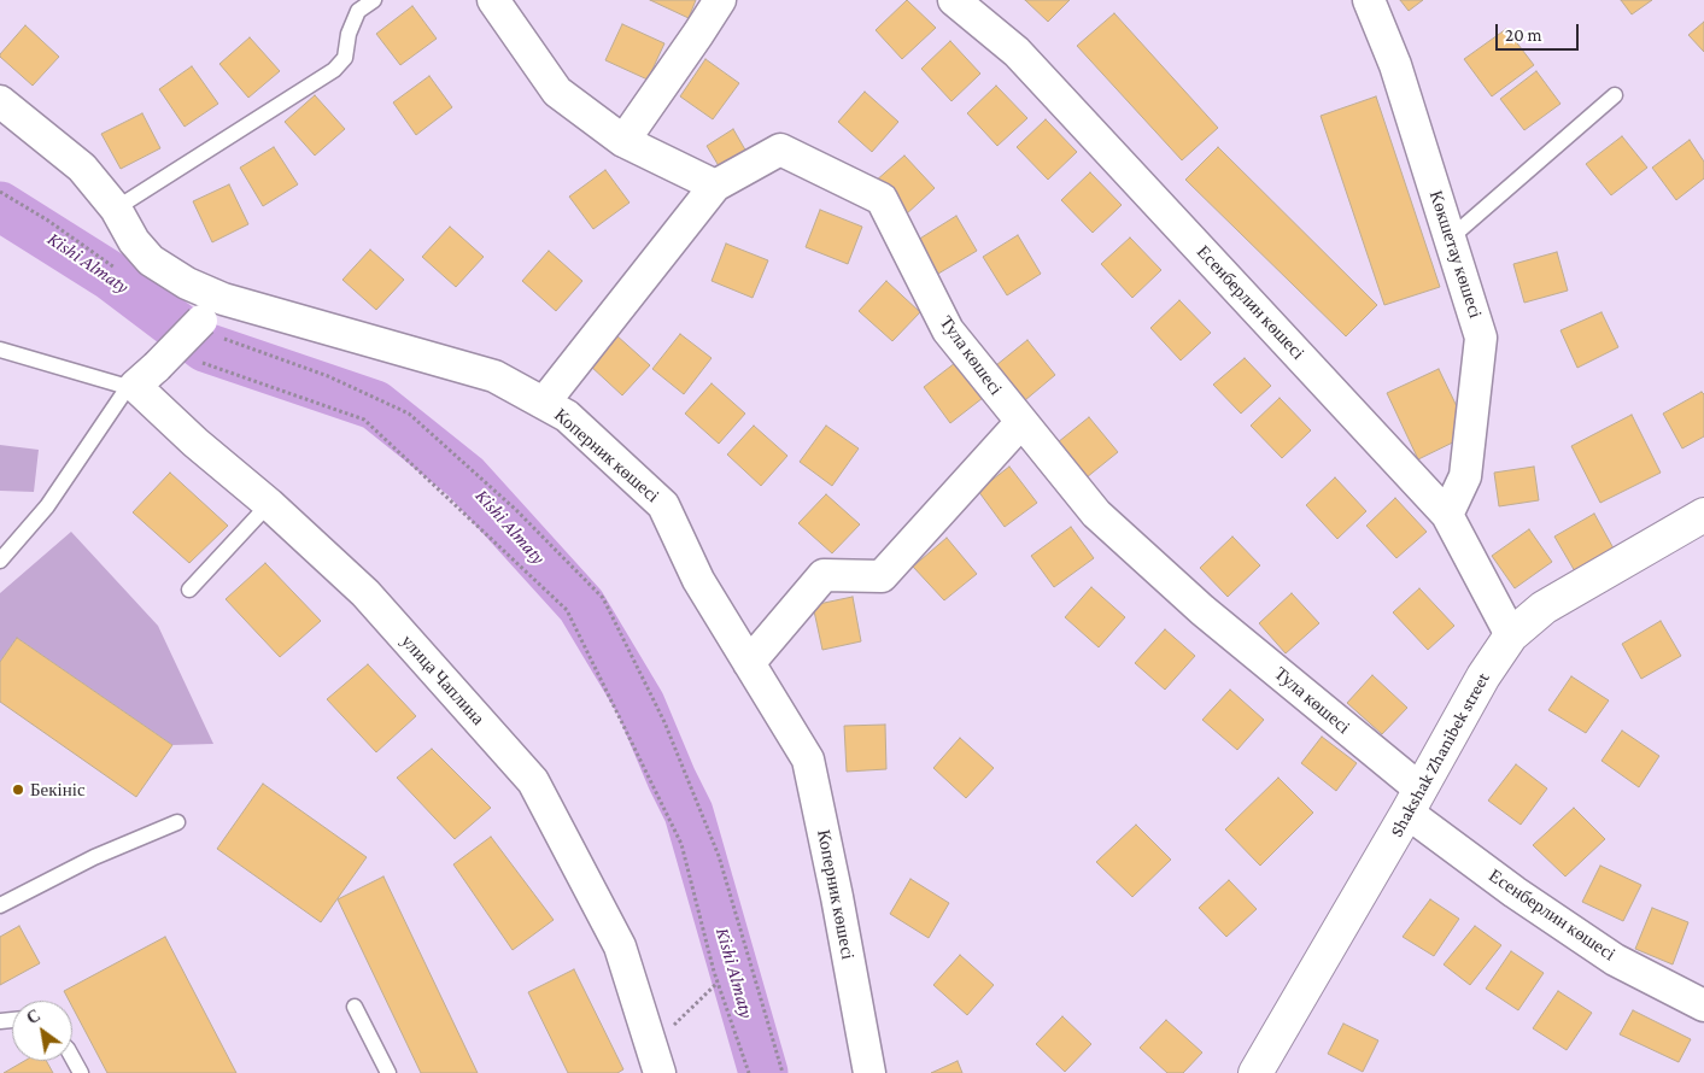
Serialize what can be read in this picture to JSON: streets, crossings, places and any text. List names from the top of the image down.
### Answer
{
  "streets": {
    "main road": ["Shakshak Zhanibek street"],
    "street": [
      "Көкшетау көшесі",
      "Есенберлин көшесі",
      "Тула көшесі",
      "Коперник көшесі",
      "улица Чаплина"
    ]
  },
  "crossings": [
    ["Көкшетау көшесі", "Есенберлин көшесі"],
    ["Есенберлин көшесі", "Тула көшесі"],
    ["Есенберлин көшесі", "Shakshak Zhanibek street"],
    ["Тула көшесі", "Shakshak Zhanibek street"]
  ],
  "water": ["Kіshі Almaty"],
  "places": ["Бекініс"],
  "scale_bar": "20 m",
  "north": "top left"
}
